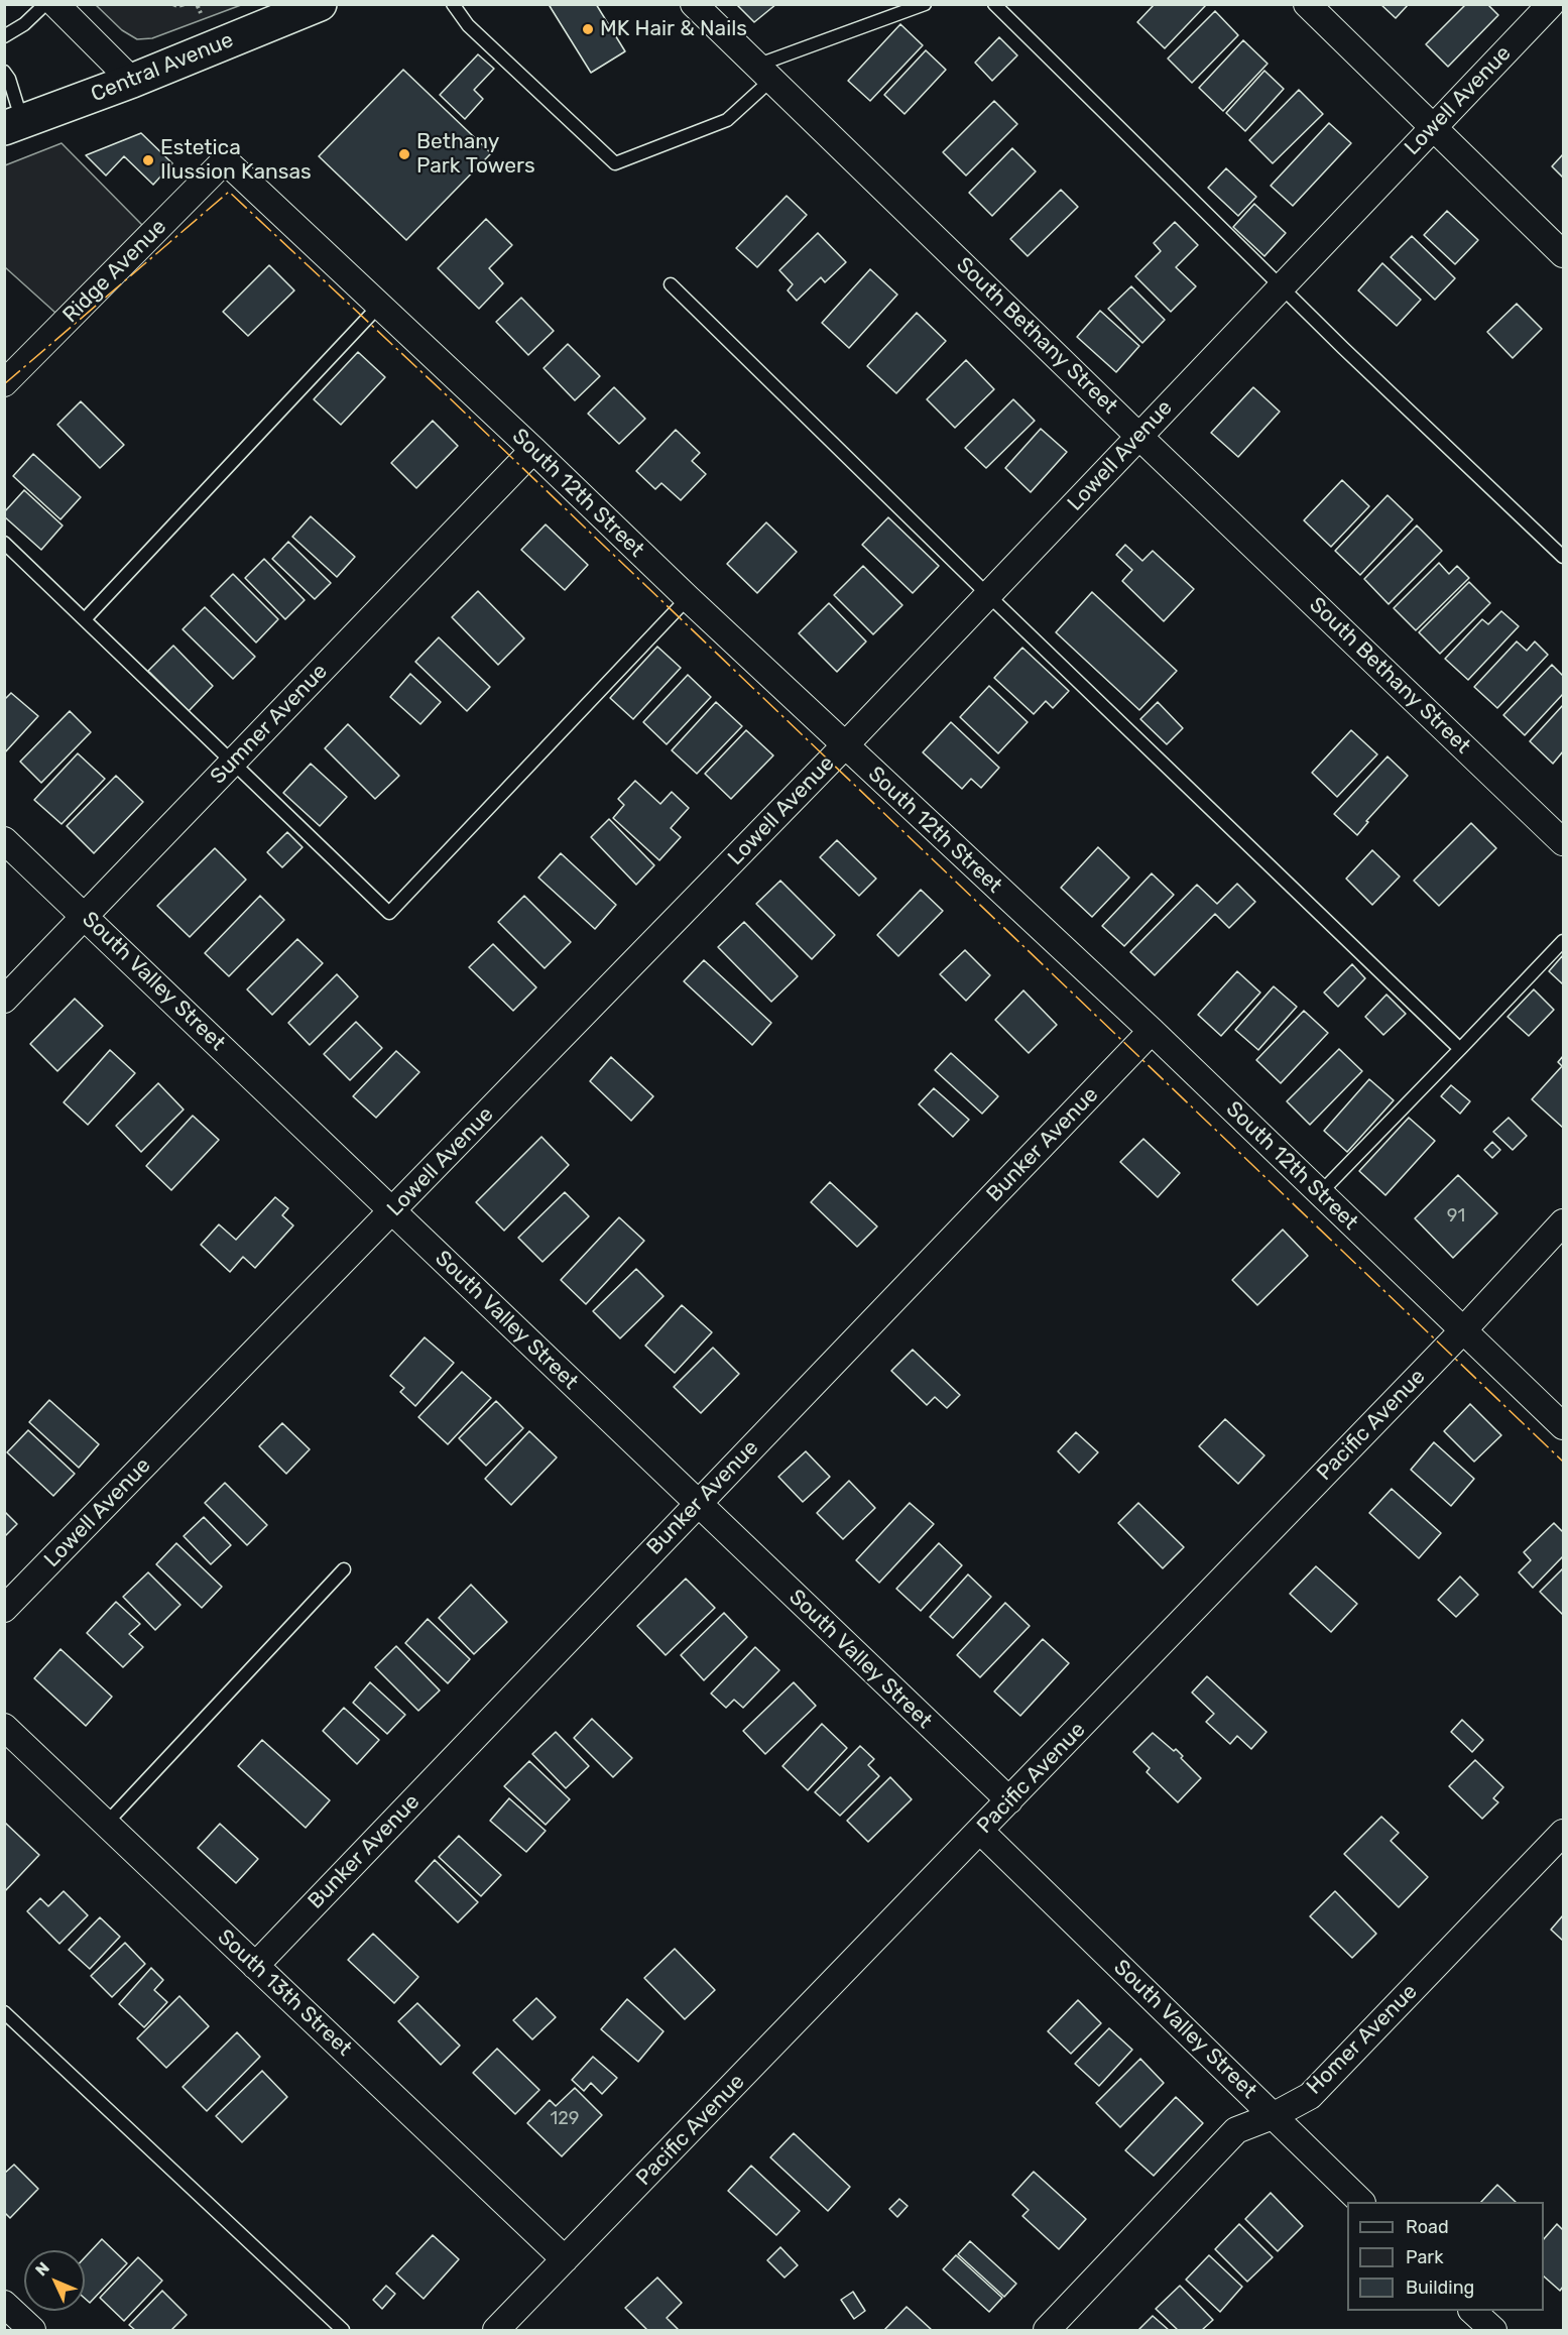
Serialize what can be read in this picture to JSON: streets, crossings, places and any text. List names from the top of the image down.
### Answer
{
  "streets": {
    "main road": ["Central Avenue"],
    "street": [
      "Lowell Avenue",
      "Ridge Avenue",
      "South Bethany Street",
      "South 12th Street",
      "Sumner Avenue",
      "South Valley Street",
      "Bunker Avenue",
      "Pacific Avenue",
      "South 13th Street",
      "Homer Avenue"
    ]
  },
  "crossings": [
    ["Lowell Avenue", "South Bethany Street"],
    ["Lowell Avenue", "South 12th Street"],
    ["Lowell Avenue", "South Valley Street"],
    ["Ridge Avenue", "South 12th Street"],
    ["South 12th Street", "Sumner Avenue"],
    ["South 12th Street", "Bunker Avenue"],
    ["South 12th Street", "Pacific Avenue"],
    ["Sumner Avenue", "South Valley Street"],
    ["South Valley Street", "Bunker Avenue"],
    ["South Valley Street", "Pacific Avenue"],
    ["South Valley Street", "Homer Avenue"],
    ["Bunker Avenue", "South 13th Street"],
    ["Pacific Avenue", "South 13th Street"]
  ],
  "places": ["MK Hair & Nails", "Bethany Park Towers", "Estetica Ilussion Kansas"],
  "house_numbers": ["91", "129"],
  "legend": ["Road", "Park", "Building"],
  "north": "top left"
}
